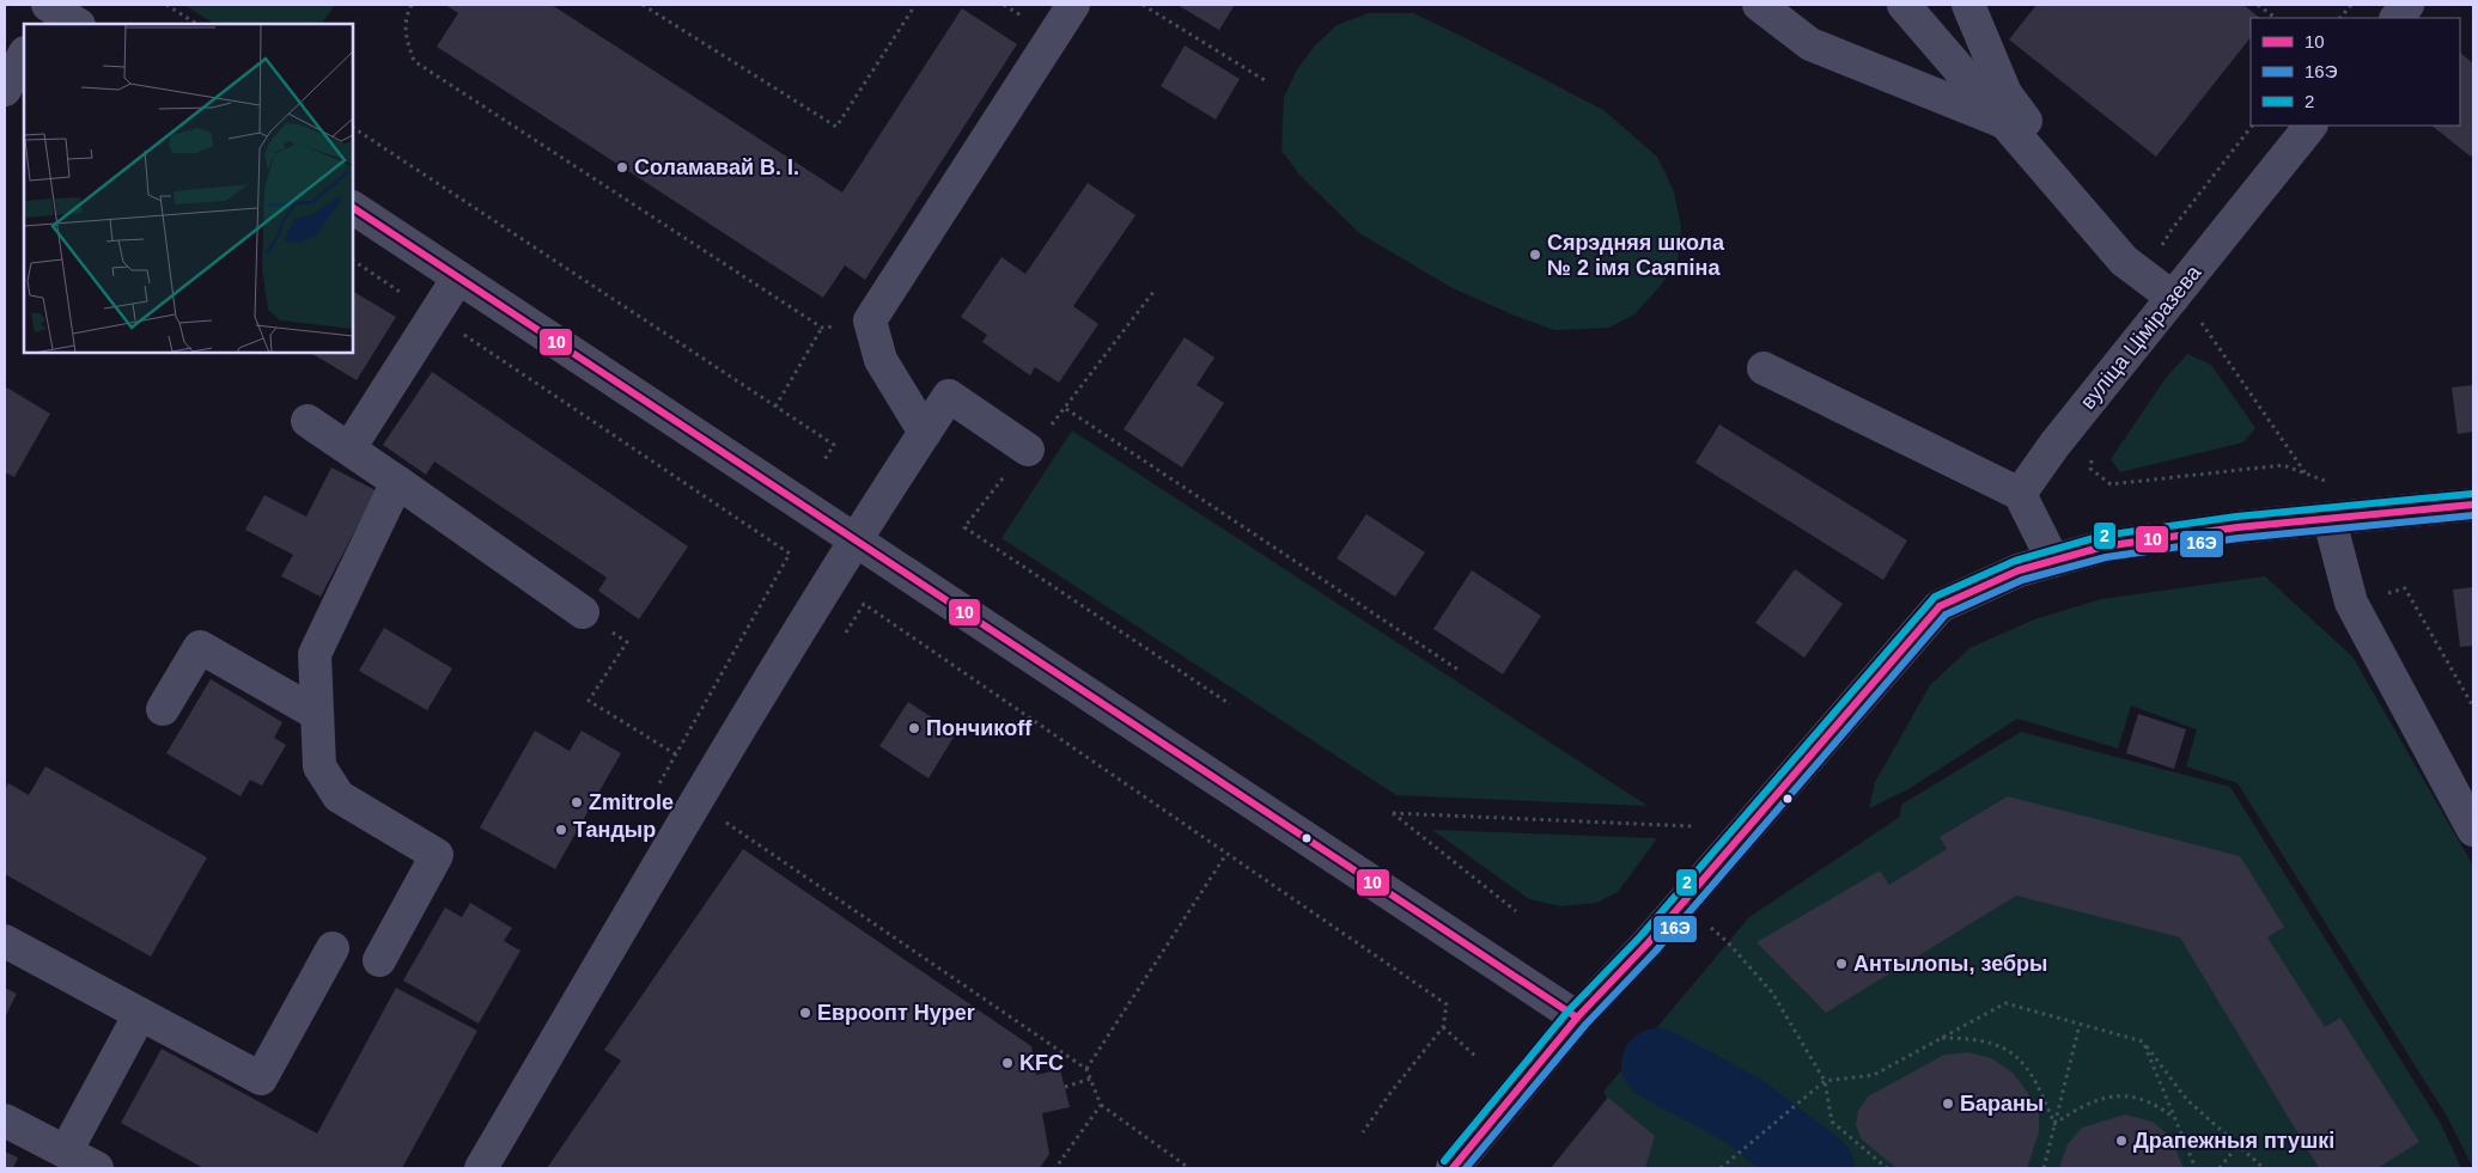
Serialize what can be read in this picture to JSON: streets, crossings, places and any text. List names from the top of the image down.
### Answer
{
  "streets": {
    "street": ["вуліца Ціміразева"]
  },
  "places": [
    "Соламавай В. І.",
    "Сярэдняя школа № 2 імя Саяпіна",
    "Пончикoff",
    "Zmitrole",
    "Тандыр",
    "Антылопы, зебры",
    "Евроопт Hyper",
    "KFC",
    "Бараны",
    "Драпежныя птушкі"
  ],
  "lines": ["transit line 10", "transit line 2", "transit line 16Э"],
  "legend": ["10", "16Э", "2"]
}
